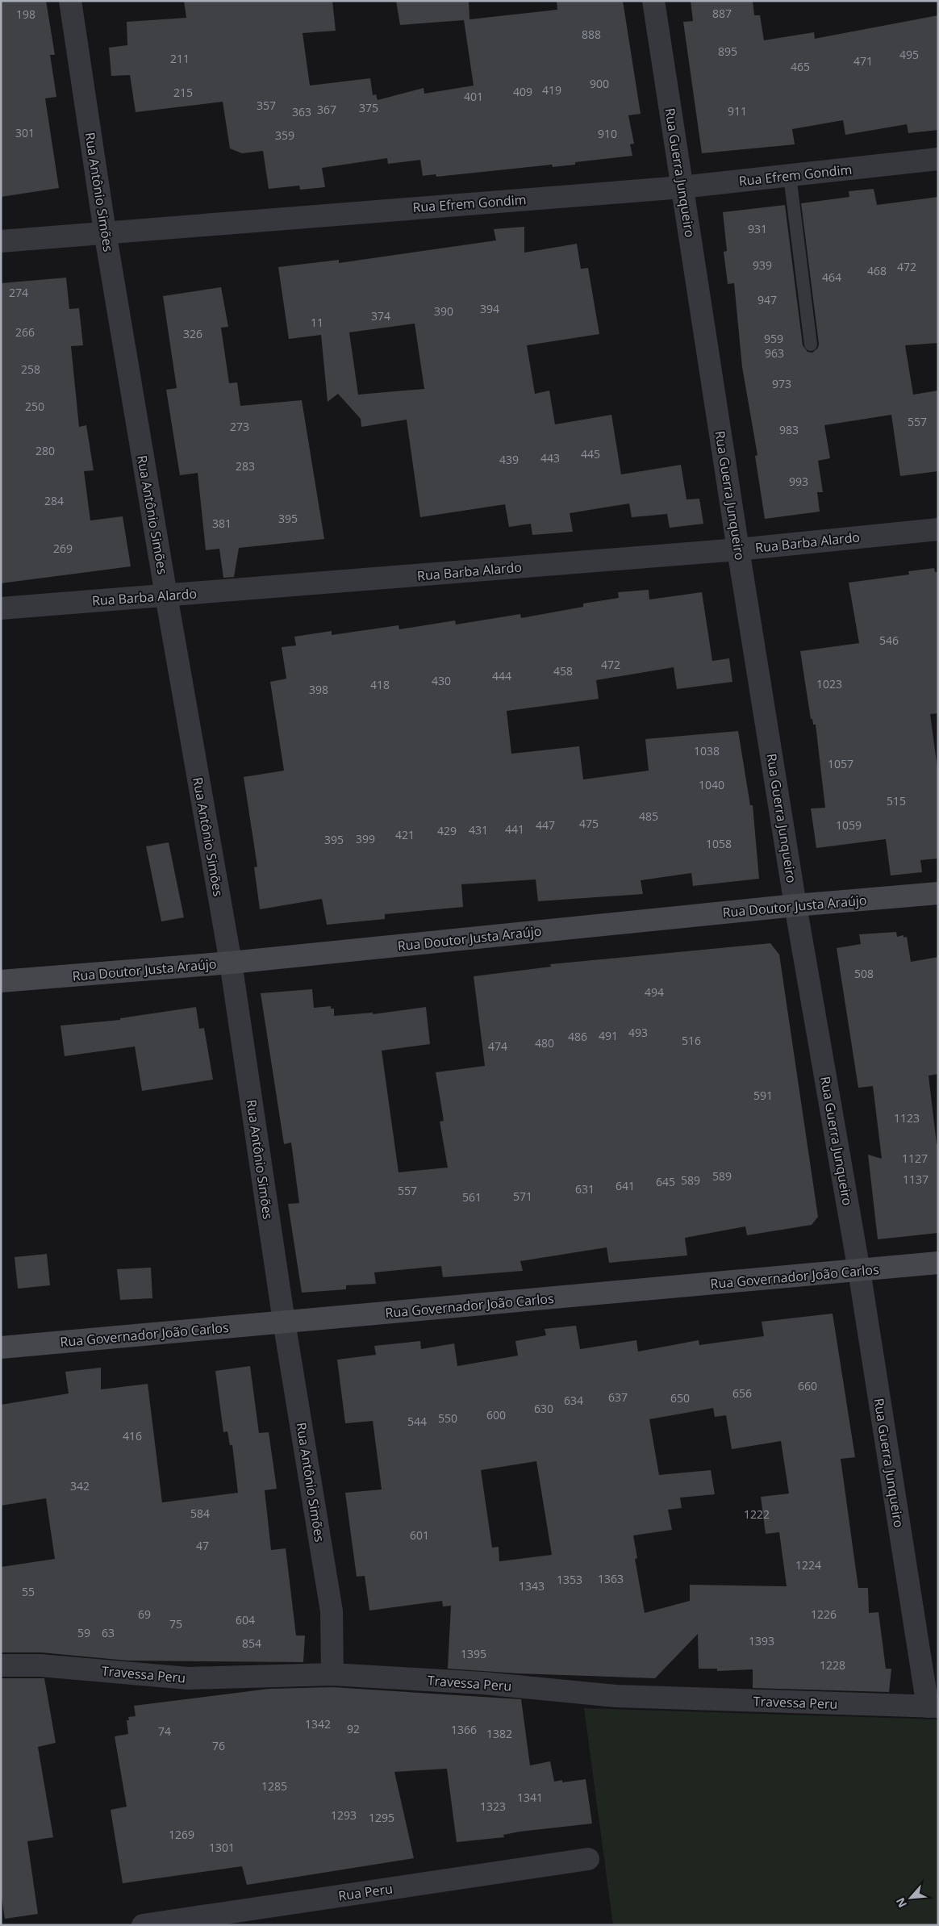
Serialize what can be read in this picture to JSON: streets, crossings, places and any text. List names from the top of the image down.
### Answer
{
  "streets": {
    "street": [
      "Rua Guerra Junqueiro",
      "Rua Efrem Gondim",
      "Rua Antônio Simões",
      "Rua Barba Alardo",
      "Rua Doutor Justa Araújo",
      "Rua Governador João Carlos",
      "Travessa Peru",
      "Rua Peru"
    ]
  },
  "crossings": [
    ["Rua Guerra Junqueiro", "Rua Efrem Gondim"],
    ["Rua Guerra Junqueiro", "Rua Barba Alardo"],
    ["Rua Guerra Junqueiro", "Rua Doutor Justa Araújo"],
    ["Rua Guerra Junqueiro", "Rua Governador João Carlos"],
    ["Rua Guerra Junqueiro", "Travessa Peru"],
    ["Rua Efrem Gondim", "Rua Antônio Simões"],
    ["Rua Antônio Simões", "Rua Barba Alardo"],
    ["Rua Antônio Simões", "Rua Doutor Justa Araújo"],
    ["Rua Antônio Simões", "Rua Governador João Carlos"],
    ["Rua Antônio Simões", "Travessa Peru"]
  ],
  "house_numbers": [
    "887",
    "198",
    "888",
    "895",
    "495",
    "211",
    "471",
    "465",
    "900",
    "419",
    "409",
    "215",
    "401",
    "357",
    "375",
    "367",
    "911",
    "363",
    "301",
    "910",
    "359",
    "931",
    "939",
    "472",
    "468",
    "464",
    "274",
    "947",
    "394",
    "390",
    "374",
    "11",
    "266",
    "326",
    "959",
    "963",
    "258",
    "973",
    "250",
    "557",
    "273",
    "983",
    "280",
    "445",
    "443",
    "439",
    "283",
    "993",
    "284",
    "395",
    "381",
    "269",
    "546",
    "472",
    "458",
    "444",
    "430",
    "1023",
    "418",
    "398",
    "1038",
    "1057",
    "1040",
    "515",
    "485",
    "475",
    "447",
    "1059",
    "441",
    "431",
    "429",
    "421",
    "399",
    "395",
    "1058",
    "508",
    "494",
    "493",
    "491",
    "486",
    "516",
    "480",
    "474",
    "591",
    "1123",
    "1127",
    "589",
    "1137",
    "589",
    "645",
    "641",
    "631",
    "557",
    "571",
    "561",
    "660",
    "656",
    "637",
    "650",
    "634",
    "630",
    "600",
    "550",
    "544",
    "416",
    "342",
    "584",
    "1222",
    "601",
    "47",
    "1224",
    "1363",
    "1353",
    "1343",
    "55",
    "69",
    "1226",
    "604",
    "75",
    "59",
    "63",
    "1393",
    "854",
    "1395",
    "1228",
    "1342",
    "92",
    "1366",
    "74",
    "1382",
    "76",
    "1285",
    "1341",
    "1323",
    "1293",
    "1295",
    "1269",
    "1301"
  ],
  "north": "bottom left"
}
